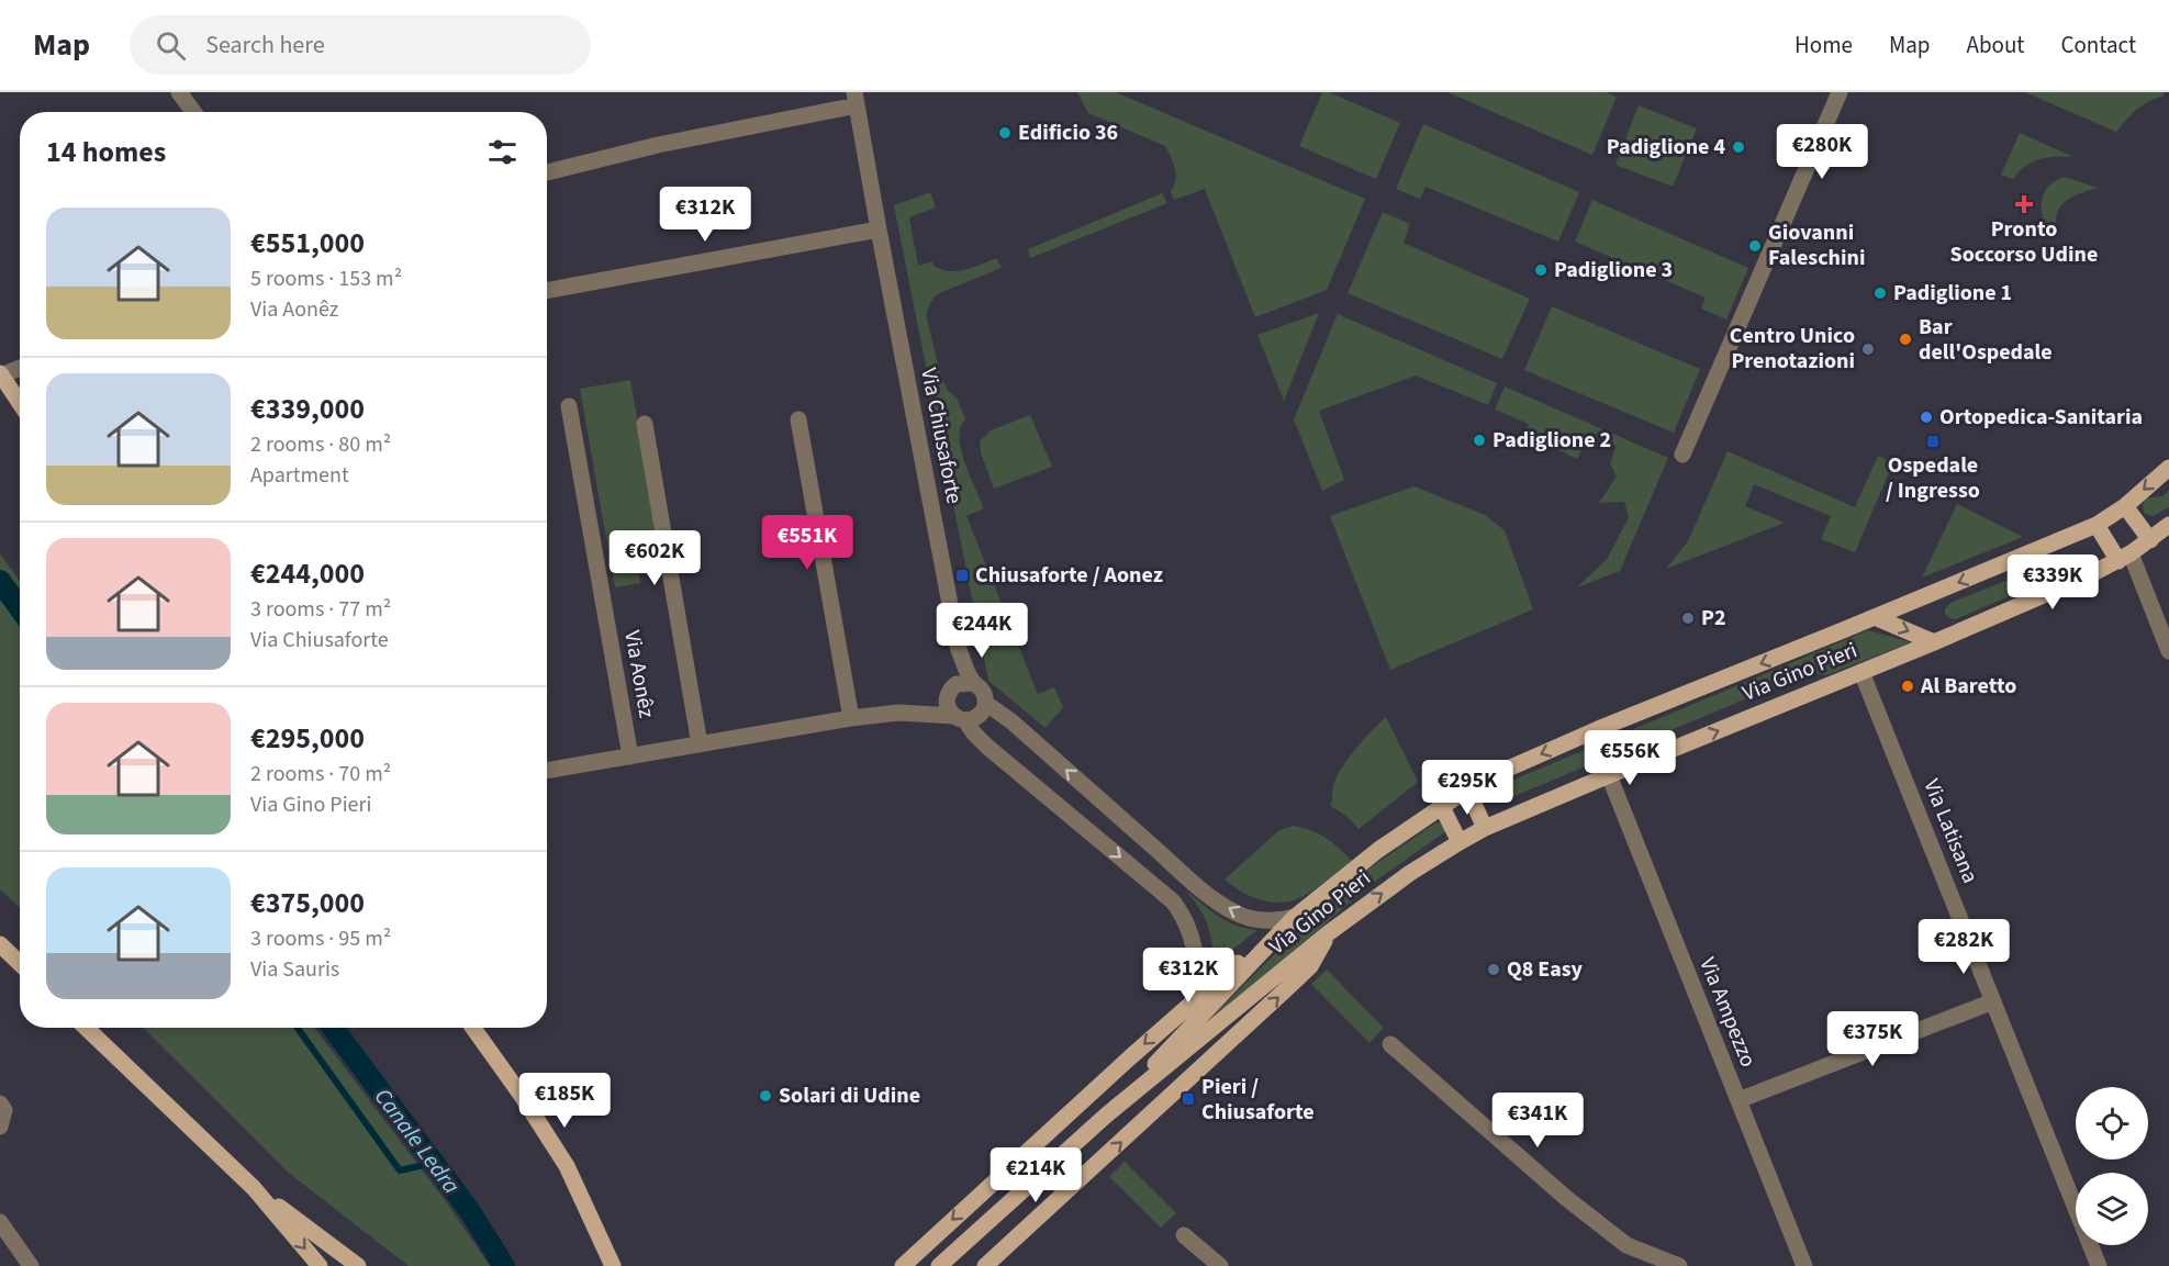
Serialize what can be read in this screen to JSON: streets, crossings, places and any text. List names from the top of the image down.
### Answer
{
  "streets": {
    "main road": ["Via Gino Pieri"],
    "street": [
      "Via Chiusaforte",
      "Via Aonêz",
      "Via Latisana",
      "Via Ampezzo"
    ]
  },
  "crossings": [
    ["Via Chiusaforte", "Via Gino Pieri"],
    ["Via Gino Pieri", "Via Latisana"],
    ["Via Gino Pieri", "Via Ampezzo"]
  ],
  "water": ["Canale Ledra"],
  "places": {
    "other": [
      "Edificio 36",
      "Padiglione 4",
      "Giovanni Faleschini",
      "Padiglione 3",
      "Padiglione 1",
      "Bar dell'Ospedale",
      "Centro Unico Prenotazioni",
      "Ortopedica-Sanitaria",
      "Padiglione 2",
      "P2",
      "Al Baretto",
      "Q8 Easy",
      "Solari di Udine"
    ],
    "health": ["Pronto Soccorso Udine"],
    "transit": ["Ospedale / Ingresso", "Chiusaforte / Aonez", "Pieri / Chiusaforte"]
  },
  "page": {
    "header": "Map",
    "search": "Search here",
    "nav": [
      "Home",
      "Map",
      "About",
      "Contact"
    ],
    "heading": "14 homes",
    "price": [
      "€280K",
      "€312K",
      "€551K",
      "€602K",
      "€339K",
      "€244K",
      "€556K",
      "€295K",
      "€282K",
      "€312K",
      "€375K",
      "€185K",
      "€341K",
      "€214K"
    ],
    "list": [
      {
        "name": "€551,000",
        "note": "5 rooms · 153 m² · Via Aonêz"
      },
      {
        "name": "€339,000",
        "note": "2 rooms · 80 m² · Apartment"
      },
      {
        "name": "€244,000",
        "note": "3 rooms · 77 m² · Via Chiusaforte"
      },
      {
        "name": "€295,000",
        "note": "2 rooms · 70 m² · Via Gino Pieri"
      },
      {
        "name": "€375,000",
        "note": "3 rooms · 95 m² · Via Sauris"
      }
    ]
  }
}
